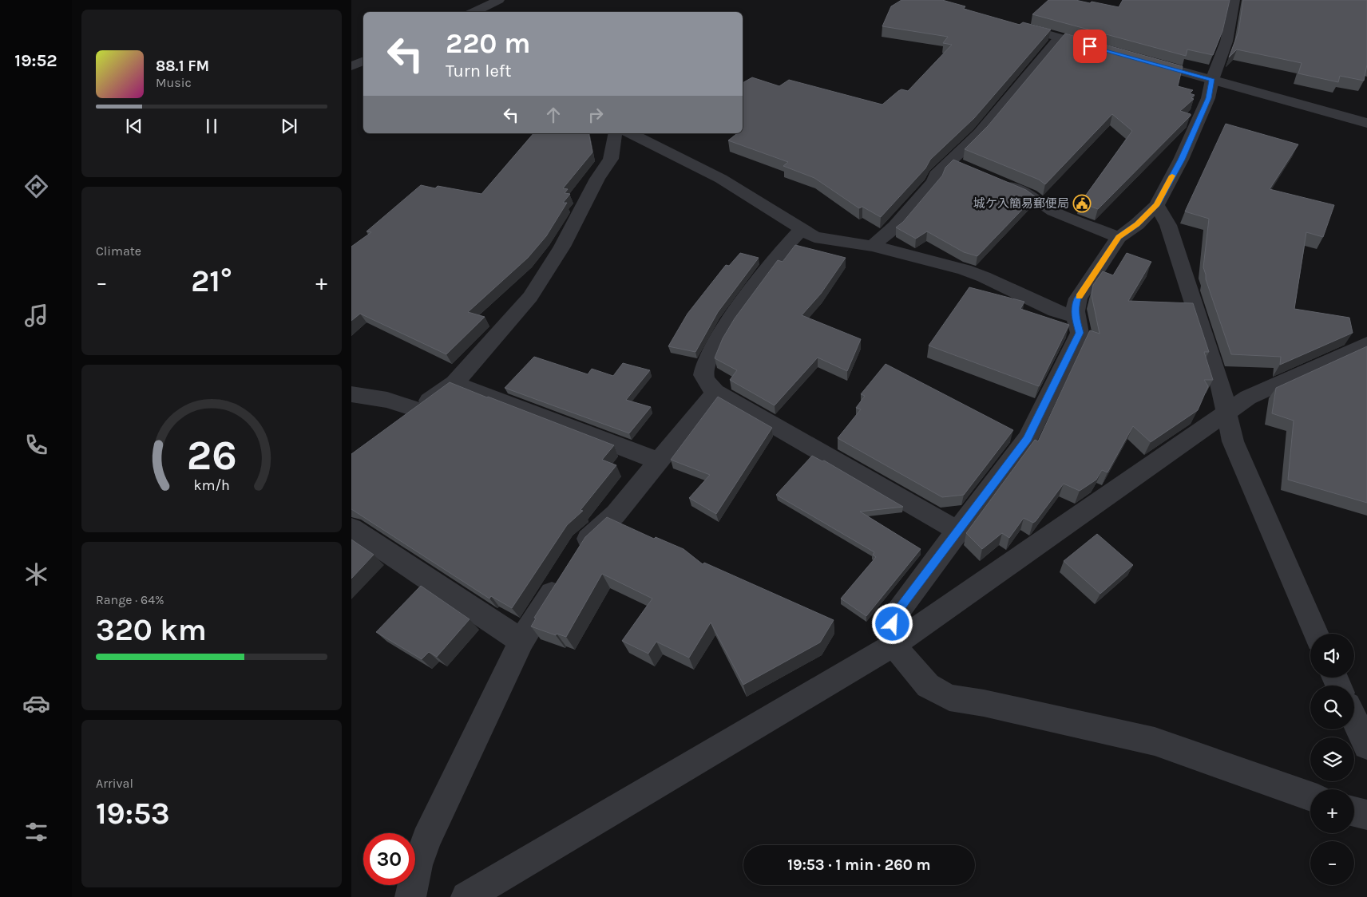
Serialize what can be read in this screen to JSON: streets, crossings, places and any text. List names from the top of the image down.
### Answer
{
  "places": {
    "public building": ["城ケ入簡易郵便局"]
  },
  "page": {
    "tabs": "19:52",
    "turn": ["220 m", "Turn left"],
    "song": ["88.1 FM", "Music"],
    "tile": [
      "Climate",
      ["Range · 64%", "320 km"],
      ["Arrival", "19:53"]
    ],
    "heat": ["−", "21°", "+"],
    "map_buttons": ["+", "−"],
    "limit": "30",
    "trip": "19:53 · 1 min · 260 m",
    "gauge": ["26", "km/h"]
  }
}
